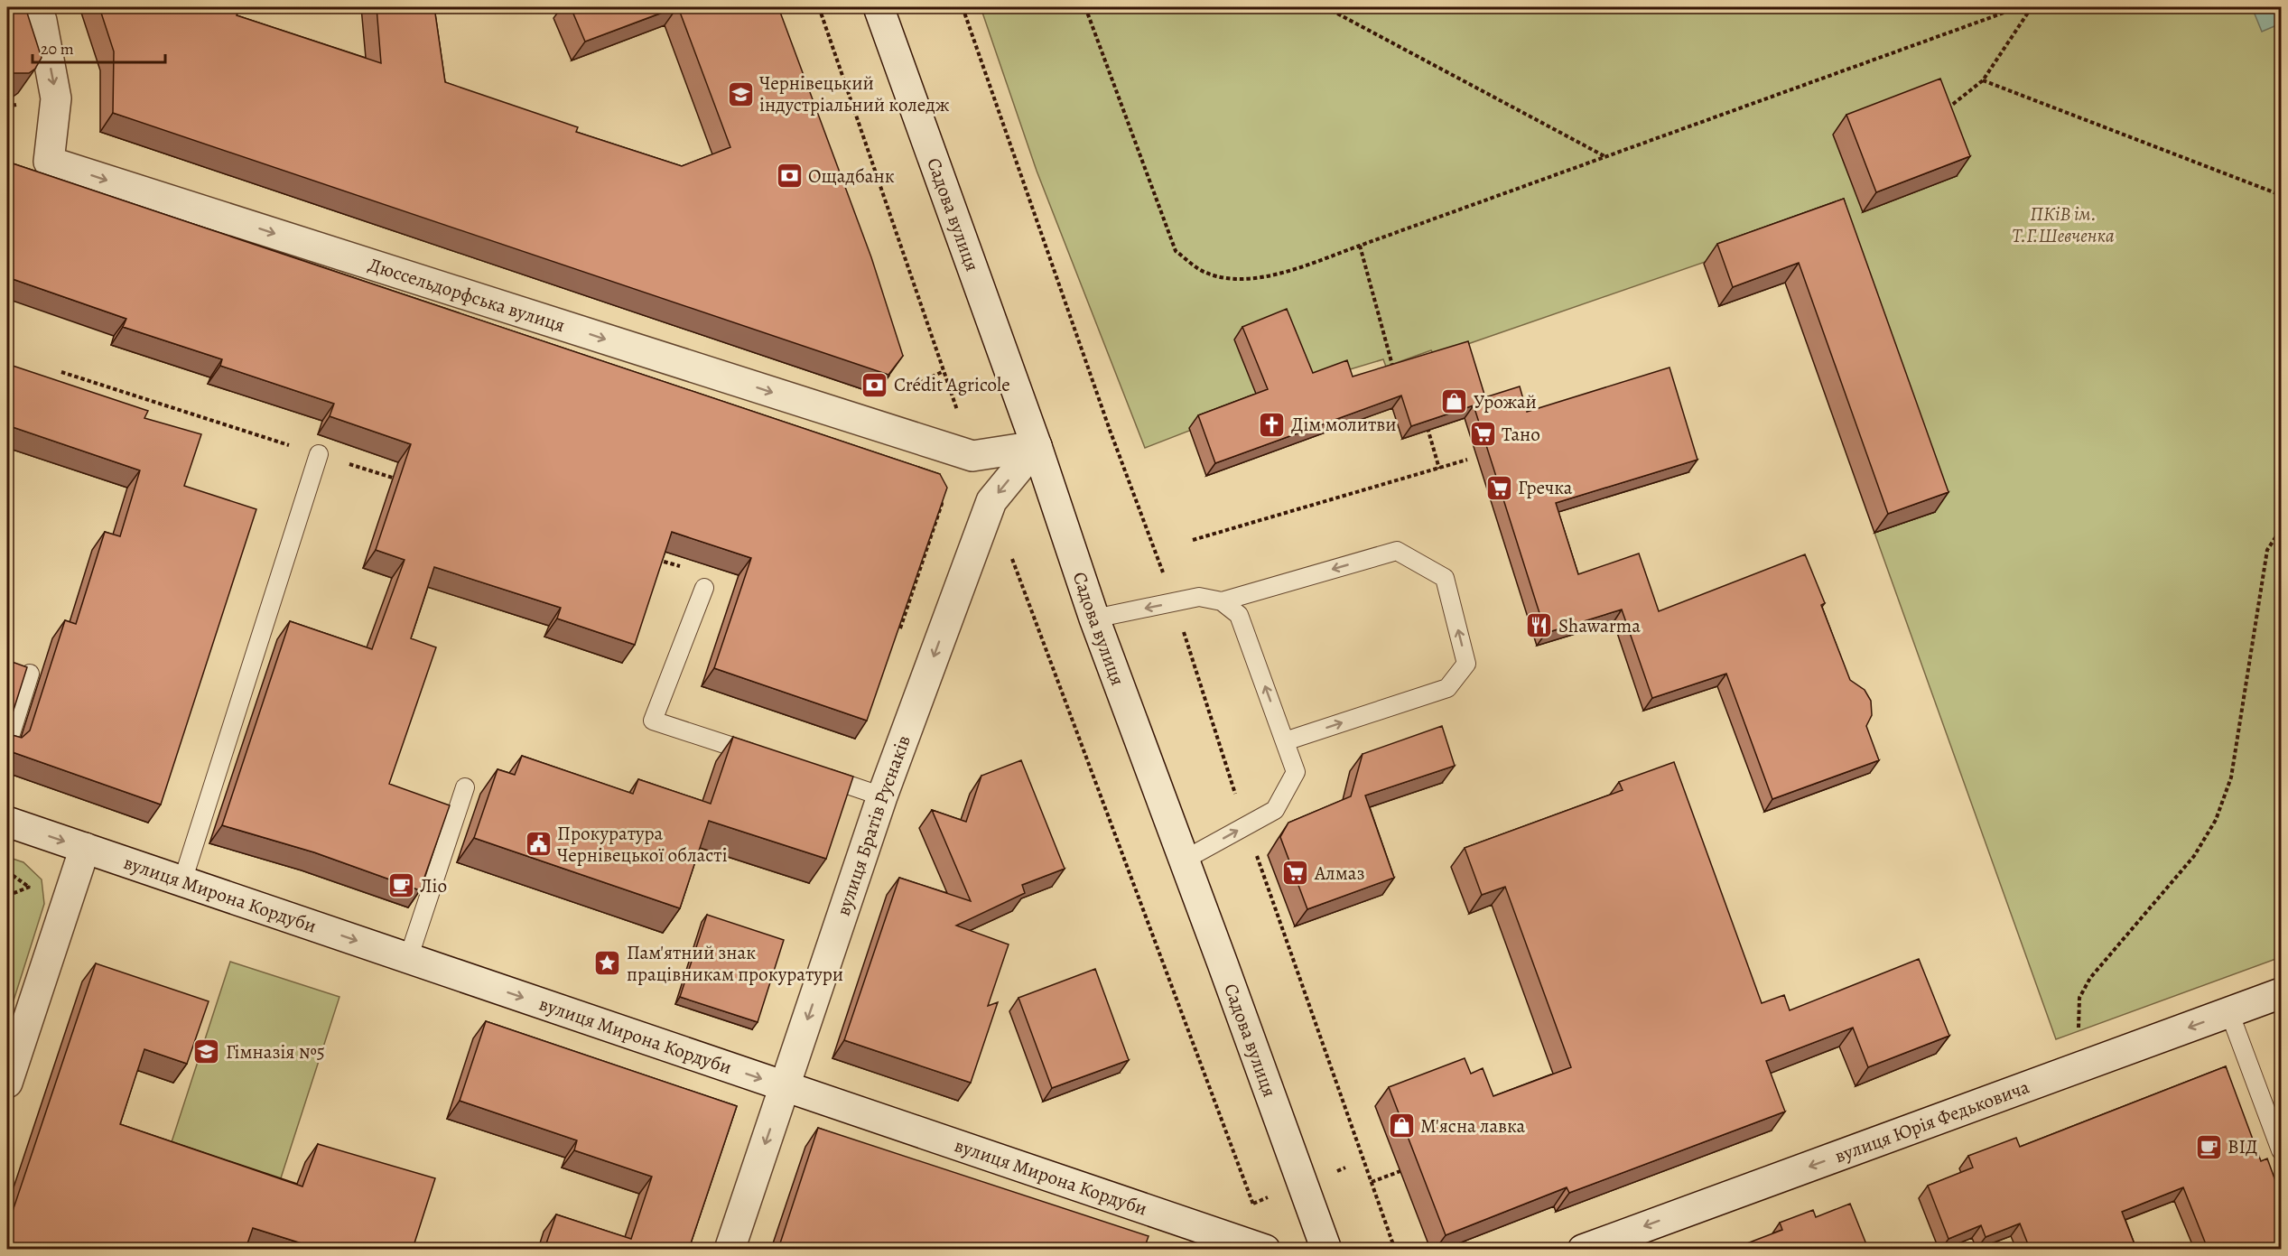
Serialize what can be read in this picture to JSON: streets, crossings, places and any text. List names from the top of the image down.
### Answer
{
  "streets": {
    "street": [
      "Садова вулиця",
      "Дюссельдорфська вулиця",
      "вулиця Братів Руснаків",
      "вулиця Мирона Кордуби",
      "вулиця Юрія Федьковича"
    ]
  },
  "crossings": [
    ["Садова вулиця", "Дюссельдорфська вулиця"],
    ["Садова вулиця", "вулиця Братів Руснаків"],
    ["Дюссельдорфська вулиця", "вулиця Братів Руснаків"],
    ["вулиця Братів Руснаків", "вулиця Мирона Кордуби"]
  ],
  "one_way": [
    "Дюссельдорфська вулиця",
    "вулиця Братів Руснаків",
    "вулиця Мирона Кордуби",
    "вулиця Юрія Федьковича"
  ],
  "parks": ["ПКіВ ім. Т.Г.Шевченка"],
  "places": {
    "school or university": ["Чернівецький індустріальний коледж", "Гімназія №5"],
    "bank": ["Ощадбанк", "Crédit Agricole"],
    "shop": ["Урожай", "М'ясна лавка"],
    "church": ["Дім молитви"],
    "supermarket": ["Тано", "Гречка", "Алмаз"],
    "restaurant": ["Shawarma"],
    "public building": ["Прокуратура Чернівецької області"],
    "cafe": ["Ліо", "ВІД"],
    "place": ["Пам'ятний знак працівникам прокуратури"]
  },
  "scale_bar": "20 m"
}
